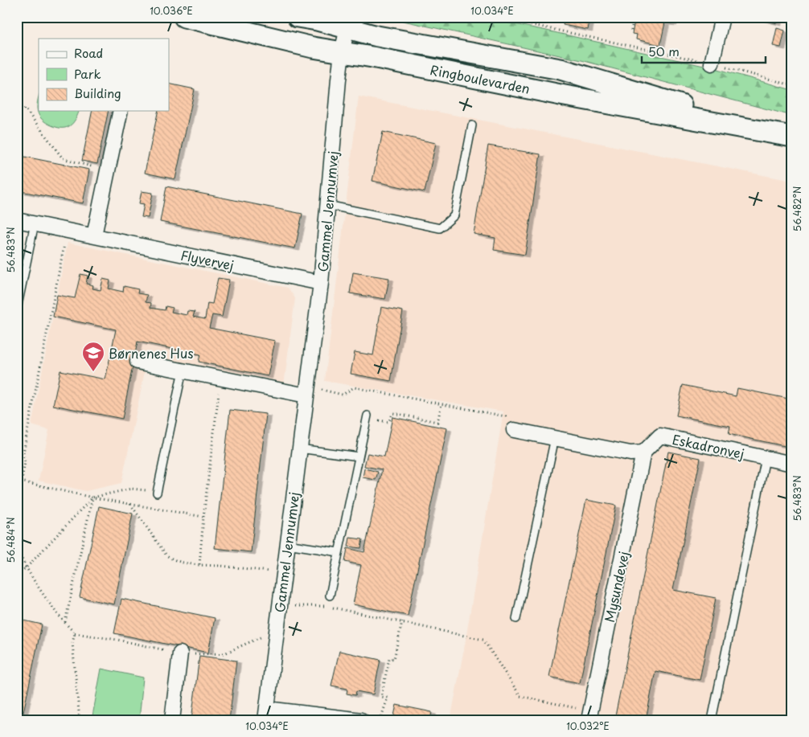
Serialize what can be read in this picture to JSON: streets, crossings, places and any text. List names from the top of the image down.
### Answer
{
  "streets": {
    "main road": ["Ringboulevarden"],
    "street": [
      "Gammel Jennumvej",
      "Flyvervej",
      "Eskadronvej",
      "Mysundevej"
    ]
  },
  "crossings": [
    ["Ringboulevarden", "Gammel Jennumvej"],
    ["Gammel Jennumvej", "Flyvervej"],
    ["Eskadronvej", "Mysundevej"]
  ],
  "places": {
    "school or university": ["Børnenes Hus"]
  },
  "legend": ["Road", "Park", "Building"],
  "scale_bar": "50 m",
  "coordinates": [
    "10.036°E",
    "10.034°E",
    "56.482°N",
    "56.483°N",
    "56.484°N",
    "10.032°E"
  ]
}
